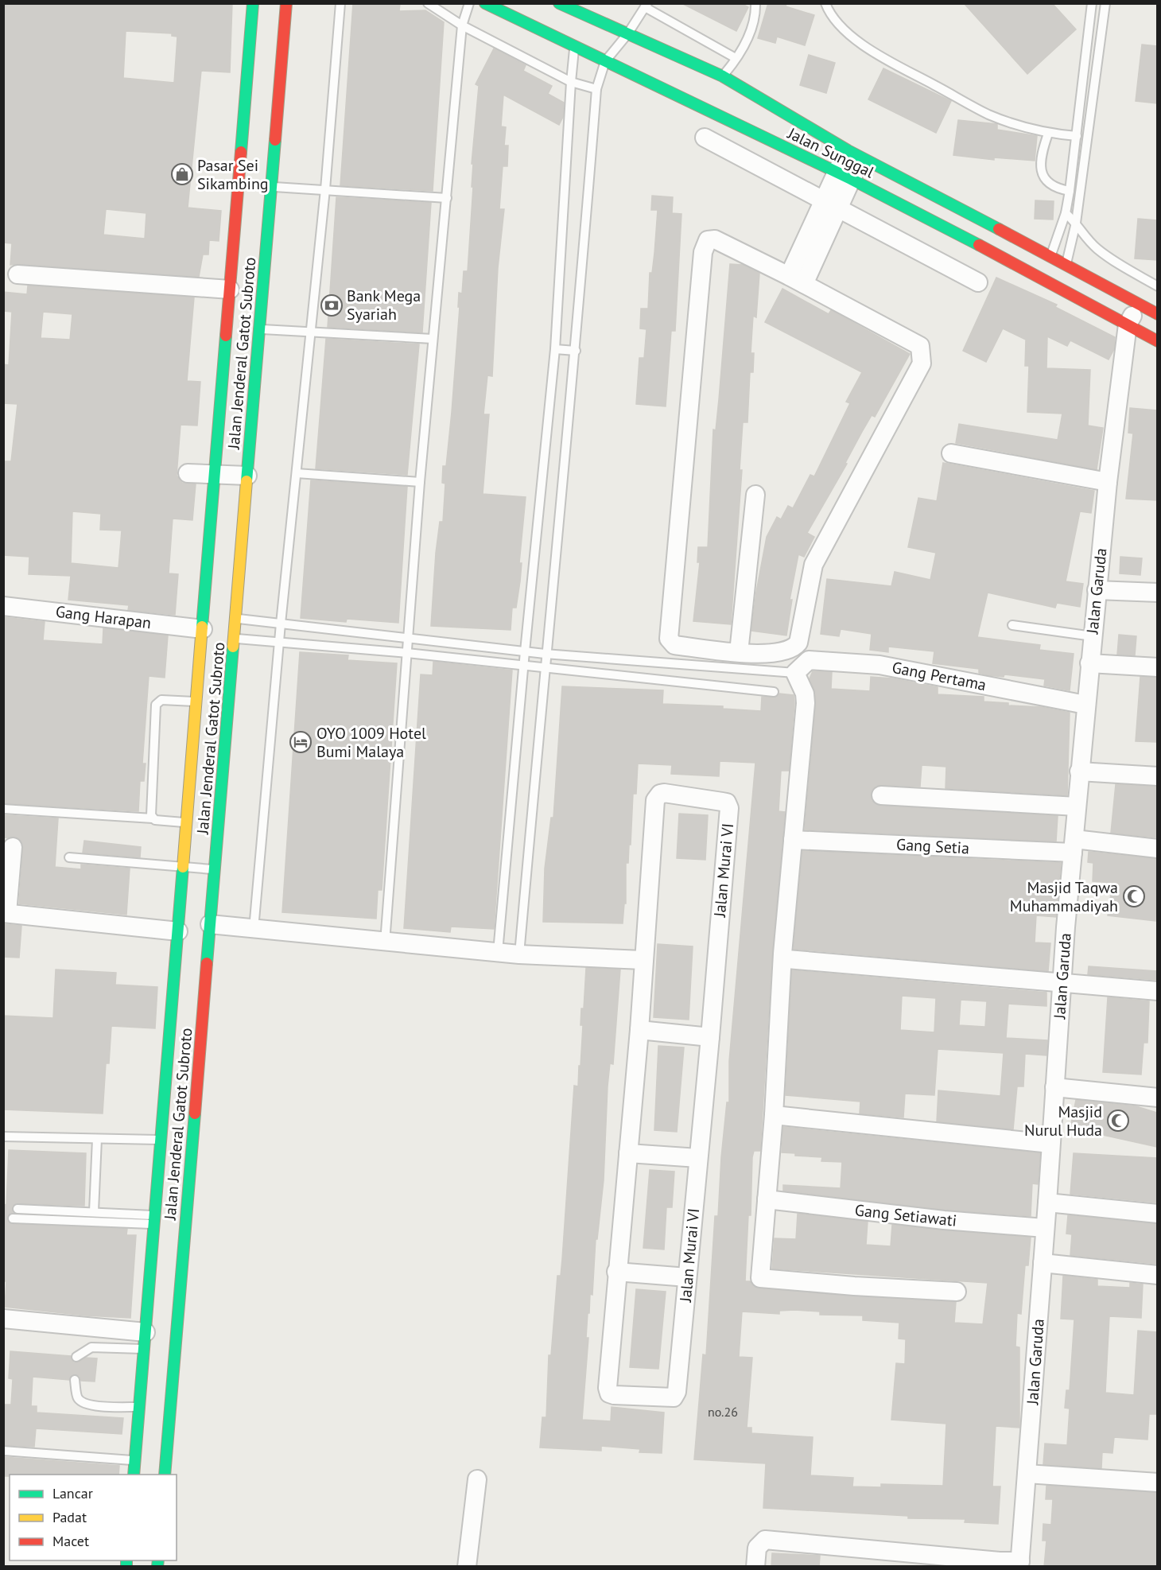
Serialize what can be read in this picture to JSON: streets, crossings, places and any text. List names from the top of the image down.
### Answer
{
  "streets": {
    "main road": ["Jalan Sunggal", "Jalan Jenderal Gatot Subroto"],
    "street": [
      "Jalan Garuda",
      "Gang Harapan",
      "Gang Pertama",
      "Gang Setia",
      "Jalan Murai VI",
      "Gang Setiawati"
    ]
  },
  "crossings": [
    ["Jalan Sunggal", "Jalan Garuda"],
    ["Jalan Jenderal Gatot Subroto", "Gang Harapan"],
    ["Jalan Garuda", "Gang Pertama"],
    ["Jalan Garuda", "Gang Setia"],
    ["Jalan Garuda", "Gang Setiawati"]
  ],
  "places": {
    "shop": ["Pasar Sei Sikambing"],
    "bank": ["Bank Mega Syariah"],
    "hotel": ["OYO 1009 Hotel Bumi Malaya"],
    "mosque": ["Masjid Taqwa Muhammadiyah", "Masjid Nurul Huda"]
  },
  "house_numbers": ["no.26"],
  "legend": ["Lancar", "Padat", "Macet"]
}
